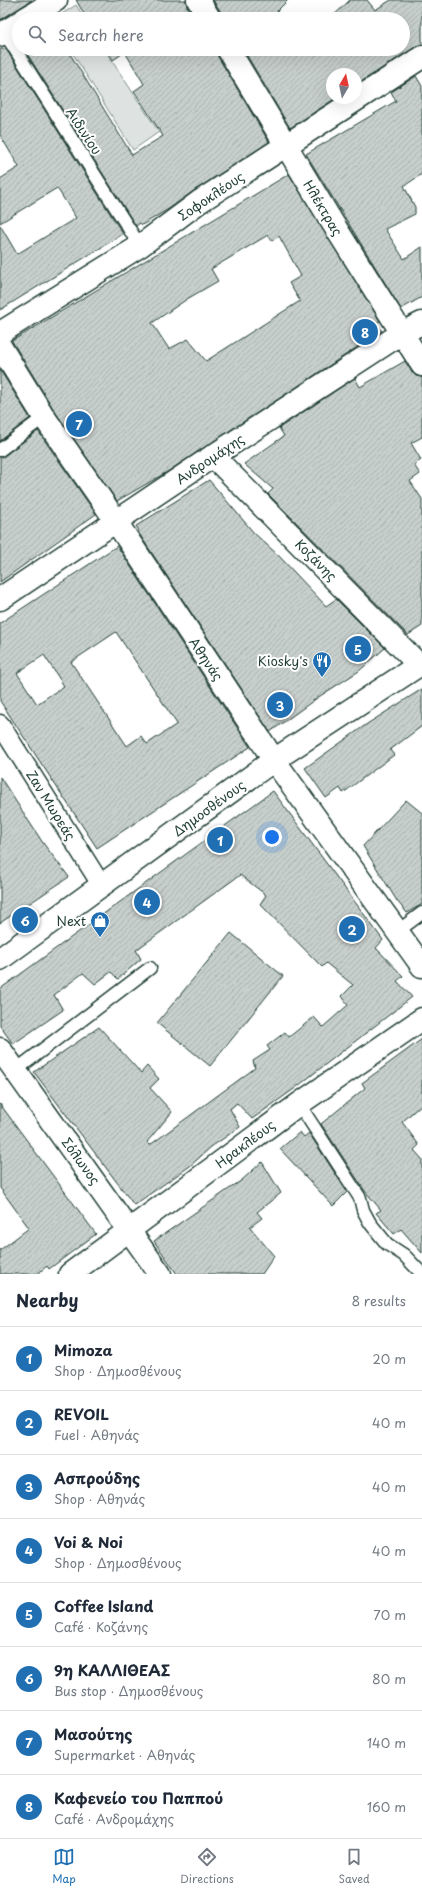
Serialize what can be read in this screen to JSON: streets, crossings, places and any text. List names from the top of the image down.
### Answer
{
  "streets": {
    "street": [
      "Σοφοκλέους",
      "Ηλέκτρας",
      "Ανδρομάχης",
      "Κοζάνης",
      "Αθηνάς",
      "Ζαν Μωρεάς",
      "Δημοσθένους",
      "Ηρακλέους",
      "Σόλωνος"
    ],
    "lane": ["Αιδινίου"]
  },
  "crossings": [
    ["Αιδινίου", "Σοφοκλέους"],
    ["Σοφοκλέους", "Ηλέκτρας"],
    ["Ηλέκτρας", "Ανδρομάχης"],
    ["Ανδρομάχης", "Κοζάνης"],
    ["Ανδρομάχης", "Αθηνάς"],
    ["Κοζάνης", "Δημοσθένους"],
    ["Αθηνάς", "Δημοσθένους"],
    ["Ζαν Μωρεάς", "Δημοσθένους"],
    ["Ηρακλέους", "Σόλωνος"]
  ],
  "places": {
    "restaurant": ["Kiosky's"],
    "shop": ["Next"]
  },
  "north": "top",
  "page": {
    "search": "Search here",
    "pins": [
      "8",
      "7",
      "5",
      "3",
      "1",
      "4",
      "6",
      "2"
    ],
    "heading": ["Nearby", "8 results"],
    "list": [
      {
        "mark": "1",
        "name": "Mimoza",
        "note": "Shop · Δημοσθένους",
        "value": "20 m"
      },
      {
        "mark": "2",
        "name": "REVOIL",
        "note": "Fuel · Αθηνάς",
        "value": "40 m"
      },
      {
        "mark": "3",
        "name": "Ασπρούδης",
        "note": "Shop · Αθηνάς",
        "value": "40 m"
      },
      {
        "mark": "4",
        "name": "Voi & Noi",
        "note": "Shop · Δημοσθένους",
        "value": "40 m"
      },
      {
        "mark": "5",
        "name": "Coffee Island",
        "note": "Café · Κοζάνης",
        "value": "70 m"
      },
      {
        "mark": "6",
        "name": "9η ΚΑΛΛΙΘΕΑΣ",
        "note": "Bus stop · Δημοσθένους",
        "value": "80 m"
      },
      {
        "mark": "7",
        "name": "Μασούτης",
        "note": "Supermarket · Αθηνάς",
        "value": "140 m"
      },
      {
        "mark": "8",
        "name": "Καφενείο του Παππού",
        "note": "Café · Ανδρομάχης",
        "value": "160 m"
      }
    ],
    "nav": ["Map", "Directions", "Saved"]
  }
}
